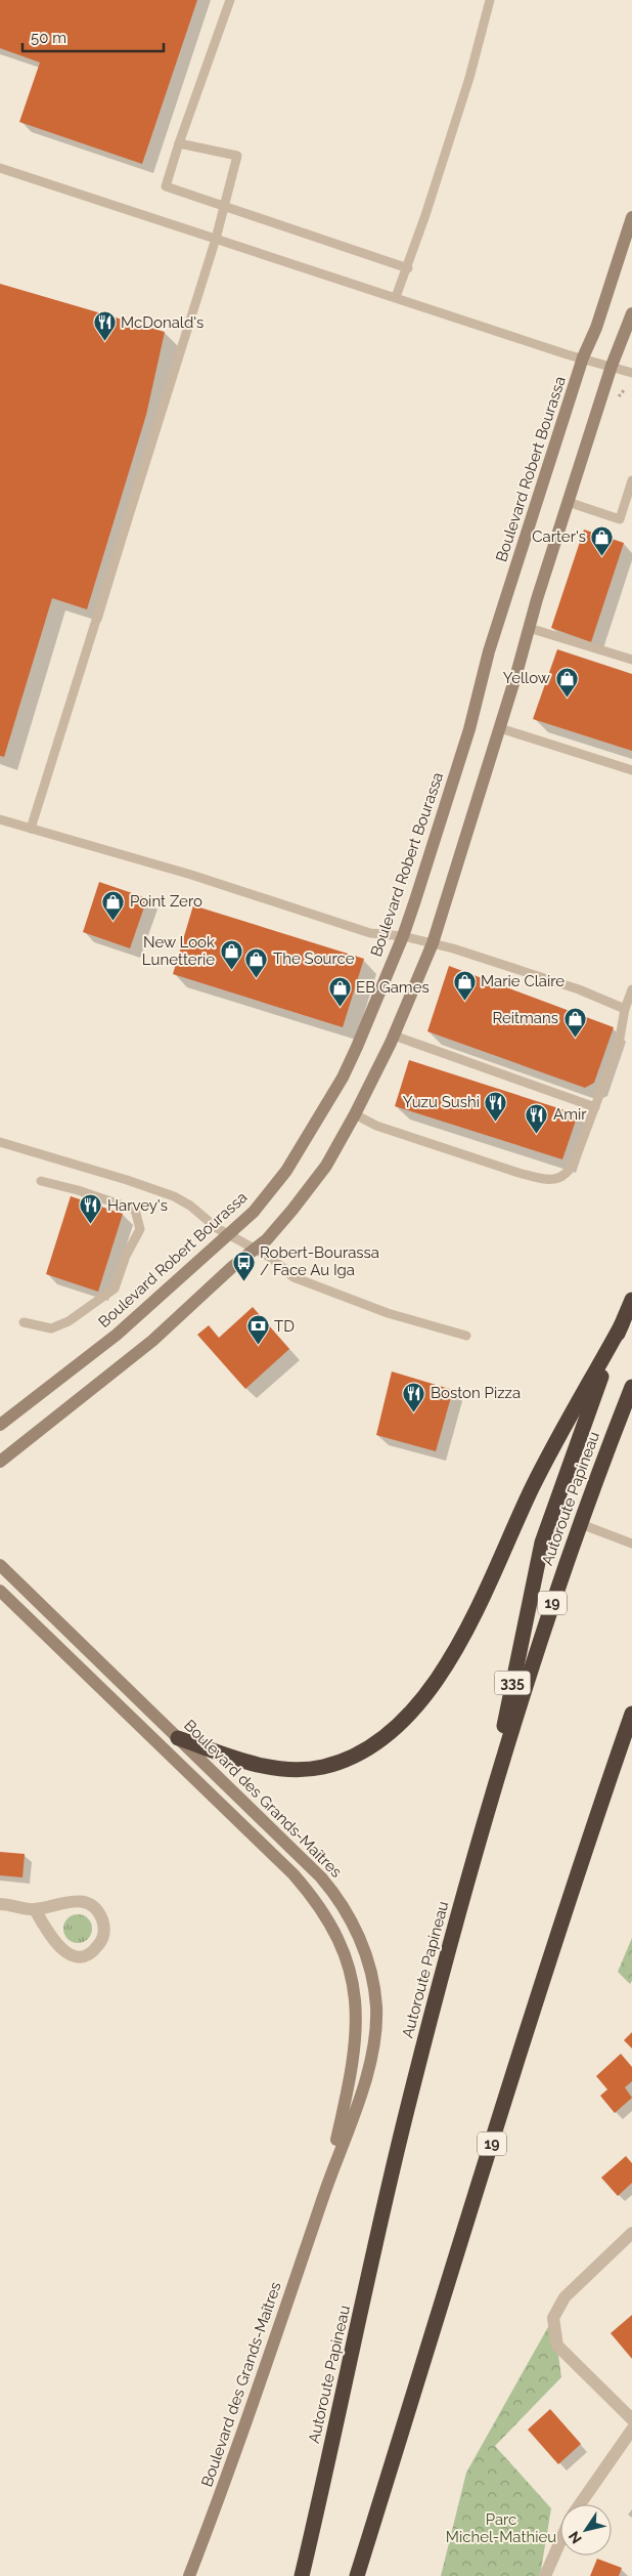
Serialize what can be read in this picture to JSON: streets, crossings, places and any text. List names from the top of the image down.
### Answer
{
  "streets": {
    "highway": ["Autoroute Papineau", "19", "335"],
    "street": ["Boulevard Robert Bourassa", "Boulevard des Grands-Maîtres"]
  },
  "crossings": [
    ["Autoroute Papineau", "335"]
  ],
  "parks": ["Parc Michel-Mathieu"],
  "places": {
    "restaurant": [
      "McDonald's",
      "Yuzu Sushi",
      "Amir",
      "Harvey's",
      "Boston Pizza"
    ],
    "shop": [
      "Carter's",
      "Yellow",
      "Point Zero",
      "New Look Lunetterie",
      "The Source",
      "Marie Claire",
      "EB Games",
      "Reitmans"
    ],
    "bus stop": ["Robert-Bourassa / Face Au Iga"],
    "bank": ["TD"]
  },
  "scale_bar": "50 m",
  "north": "bottom left"
}
